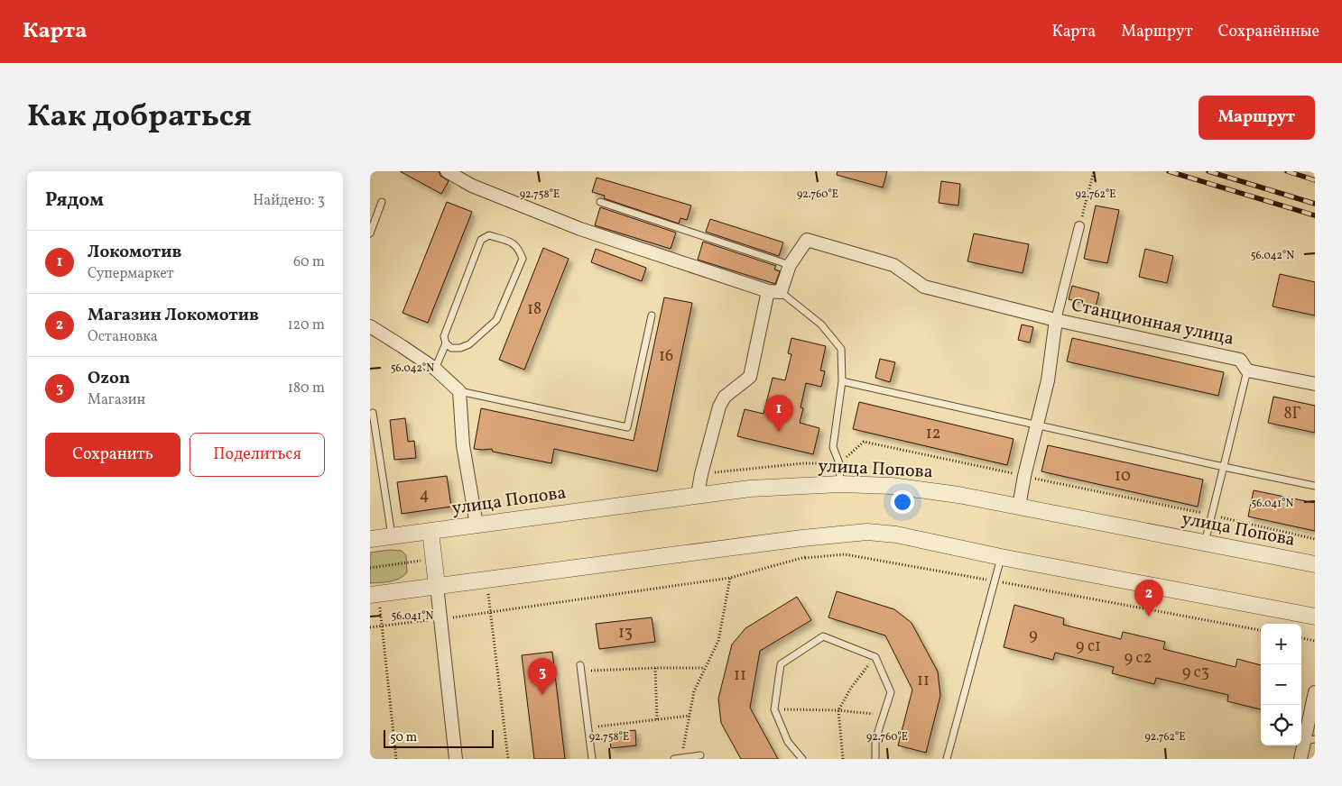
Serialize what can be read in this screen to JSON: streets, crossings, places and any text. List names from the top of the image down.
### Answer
{
  "streets": {
    "street": ["Станционная улица", "улица Попова"]
  },
  "house_numbers": [
    "18",
    "16",
    "8Г",
    "12",
    "10",
    "4",
    "13",
    "9",
    "9 с1",
    "9 с2",
    "9 с3",
    "11",
    "11"
  ],
  "scale_bar": "50 m",
  "page": {
    "header": "Карта",
    "nav": ["Карта", "Маршрут", "Сохранённые"],
    "title": "Как добраться",
    "buttons": [
      "Маршрут",
      ["Сохранить", "Поделиться"]
    ],
    "heading": ["Рядом", "Найдено: 3"],
    "list": [
      {
        "mark": "1",
        "name": "Локомотив",
        "note": "Супермаркет",
        "value": "60 m"
      },
      {
        "mark": "2",
        "name": "Магазин Локомотив",
        "note": "Остановка",
        "value": "120 m"
      },
      {
        "mark": "3",
        "name": "Ozon",
        "note": "Магазин",
        "value": "180 m"
      }
    ],
    "pins": ["1", "2", "3"],
    "map_buttons": ["+", "−"],
    "scale": "50 m"
  },
  "coordinates": [
    "92.758°E",
    "92.760°E",
    "92.762°E",
    "56.042°N",
    "56.041°N"
  ]
}
